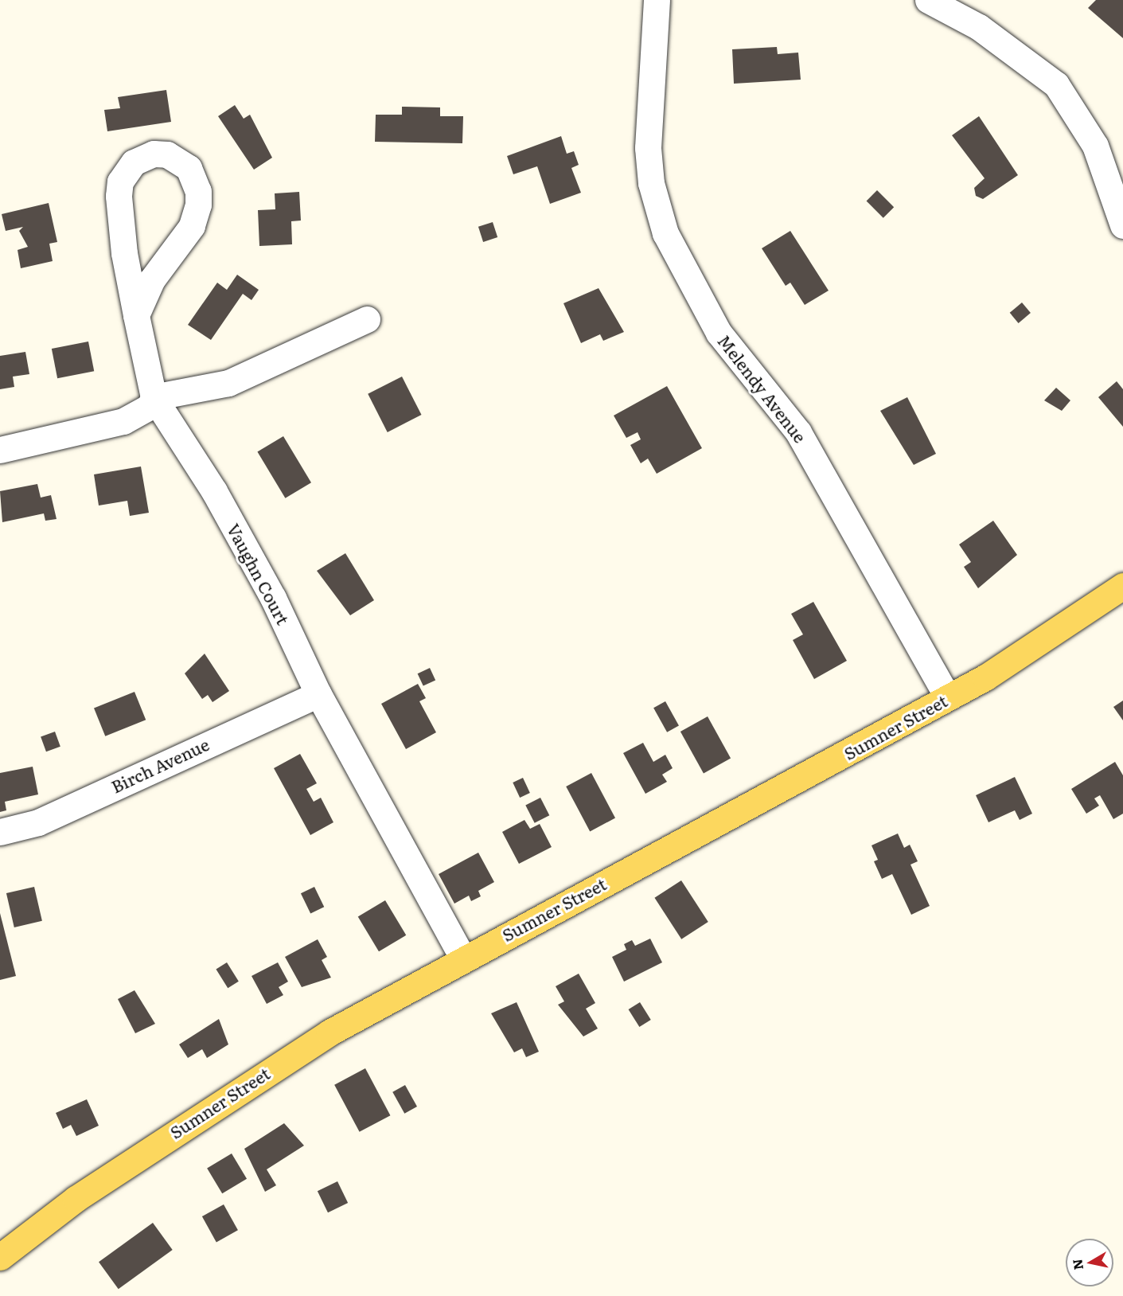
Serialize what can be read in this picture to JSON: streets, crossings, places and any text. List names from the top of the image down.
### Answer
{
  "streets": {
    "main road": ["Sumner Street"],
    "street": ["Melendy Avenue", "Vaughn Court", "Birch Avenue"]
  },
  "crossings": [
    ["Melendy Avenue", "Sumner Street"],
    ["Vaughn Court", "Sumner Street"],
    ["Vaughn Court", "Birch Avenue"]
  ],
  "north": "left"
}
